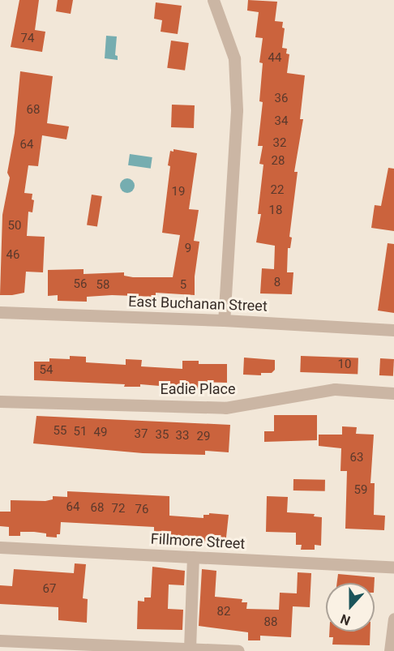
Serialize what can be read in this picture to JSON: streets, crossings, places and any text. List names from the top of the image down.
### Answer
{
  "streets": {
    "street": ["East Buchanan Street", "Eadie Place", "Fillmore Street"]
  },
  "house_numbers": [
    "74",
    "44",
    "36",
    "68",
    "34",
    "32",
    "64",
    "28",
    "22",
    "19",
    "18",
    "50",
    "9",
    "46",
    "8",
    "56",
    "58",
    "5",
    "10",
    "54",
    "55",
    "51",
    "49",
    "37",
    "35",
    "33",
    "29",
    "63",
    "59",
    "64",
    "68",
    "72",
    "76",
    "67",
    "82",
    "88"
  ],
  "north": "bottom"
}
